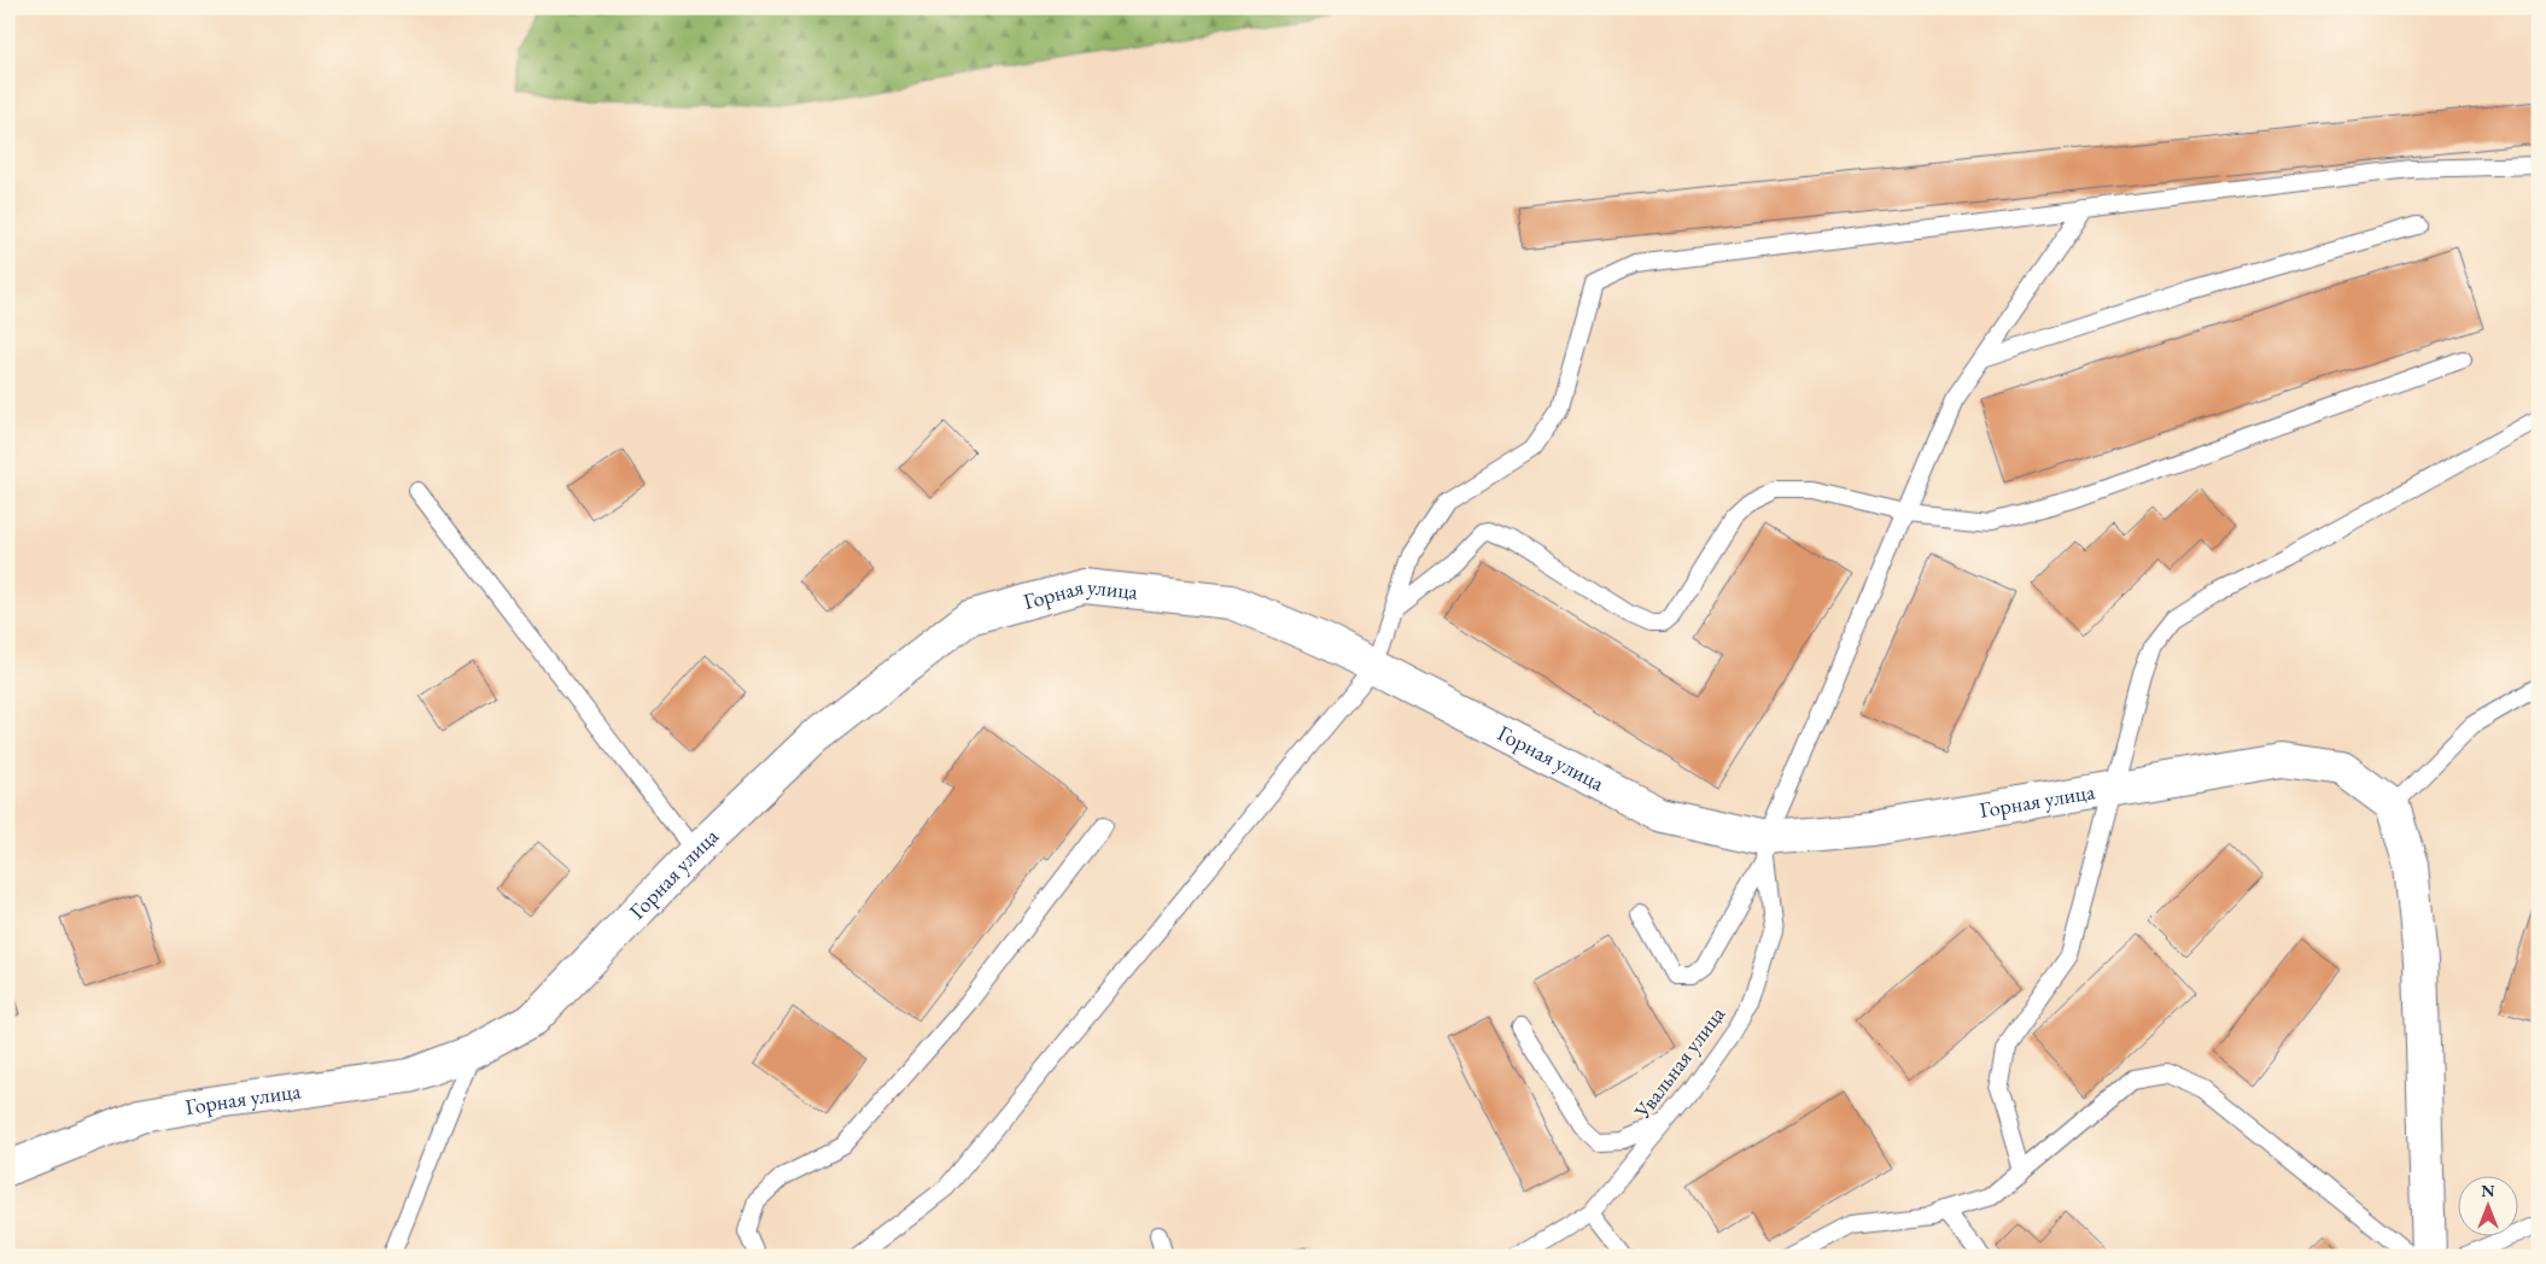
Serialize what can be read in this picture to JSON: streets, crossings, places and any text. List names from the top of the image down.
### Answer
{
  "streets": {
    "street": ["Горная улица"],
    "lane": ["Увальная улица"]
  },
  "crossings": [
    ["Горная улица", "Увальная улица"]
  ],
  "north": "top"
}
